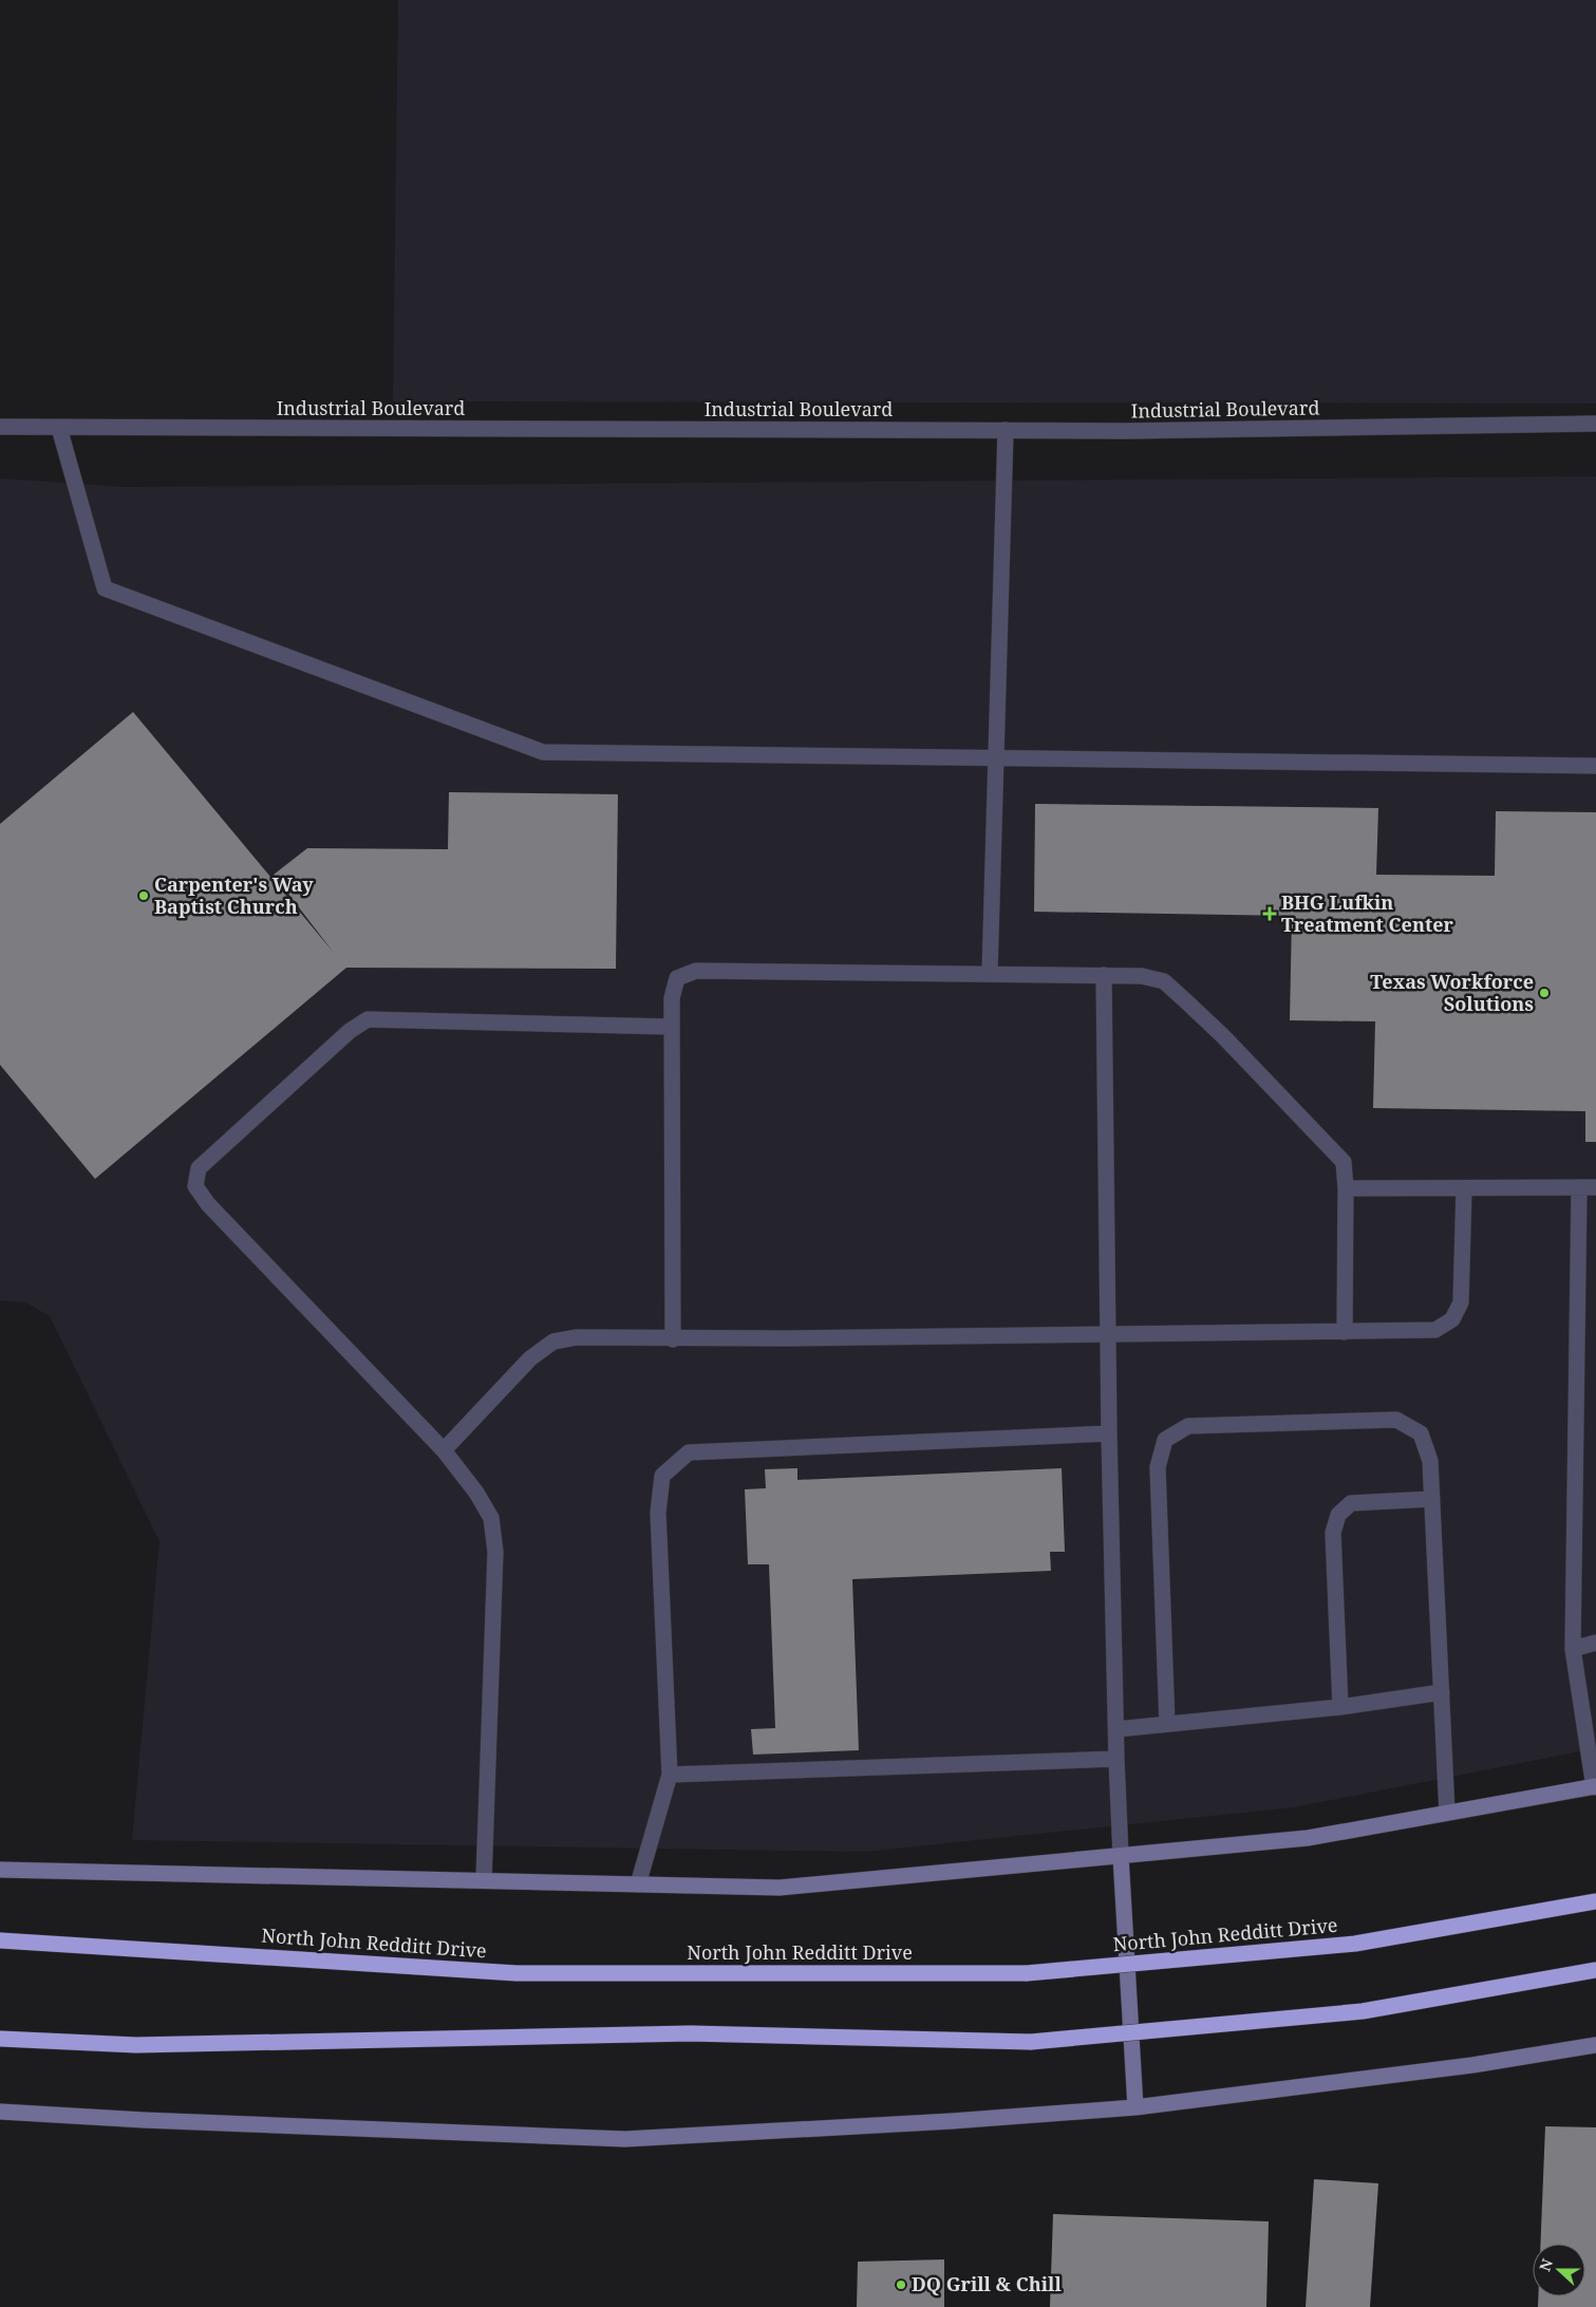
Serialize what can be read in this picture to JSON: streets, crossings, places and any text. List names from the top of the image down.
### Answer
{
  "streets": {
    "highway": ["North John Redditt Drive"],
    "street": ["Industrial Boulevard"]
  },
  "places": {
    "other": ["Carpenter's Way Baptist Church", "Texas Workforce Solutions", "DQ Grill & Chill"],
    "health": ["BHG Lufkin Treatment Center"]
  },
  "north": "left"
}
